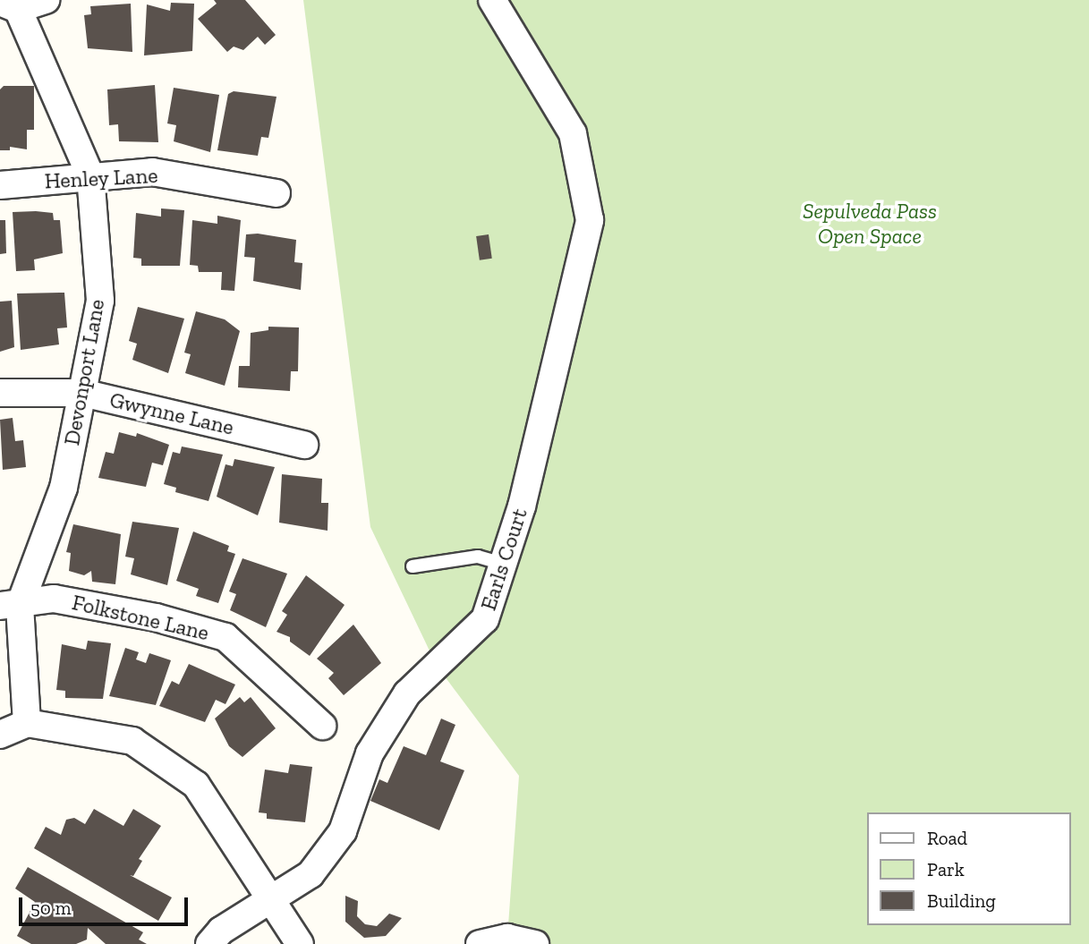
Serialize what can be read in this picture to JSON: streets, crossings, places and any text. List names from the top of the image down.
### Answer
{
  "streets": {
    "street": [
      "Henley Lane",
      "Devonport Lane",
      "Gwynne Lane",
      "Earls Court",
      "Folkstone Lane"
    ]
  },
  "crossings": [
    ["Henley Lane", "Devonport Lane"],
    ["Devonport Lane", "Gwynne Lane"],
    ["Devonport Lane", "Folkstone Lane"]
  ],
  "parks": ["Sepulveda Pass Open Space"],
  "legend": ["Road", "Park", "Building"],
  "scale_bar": "50 m"
}
